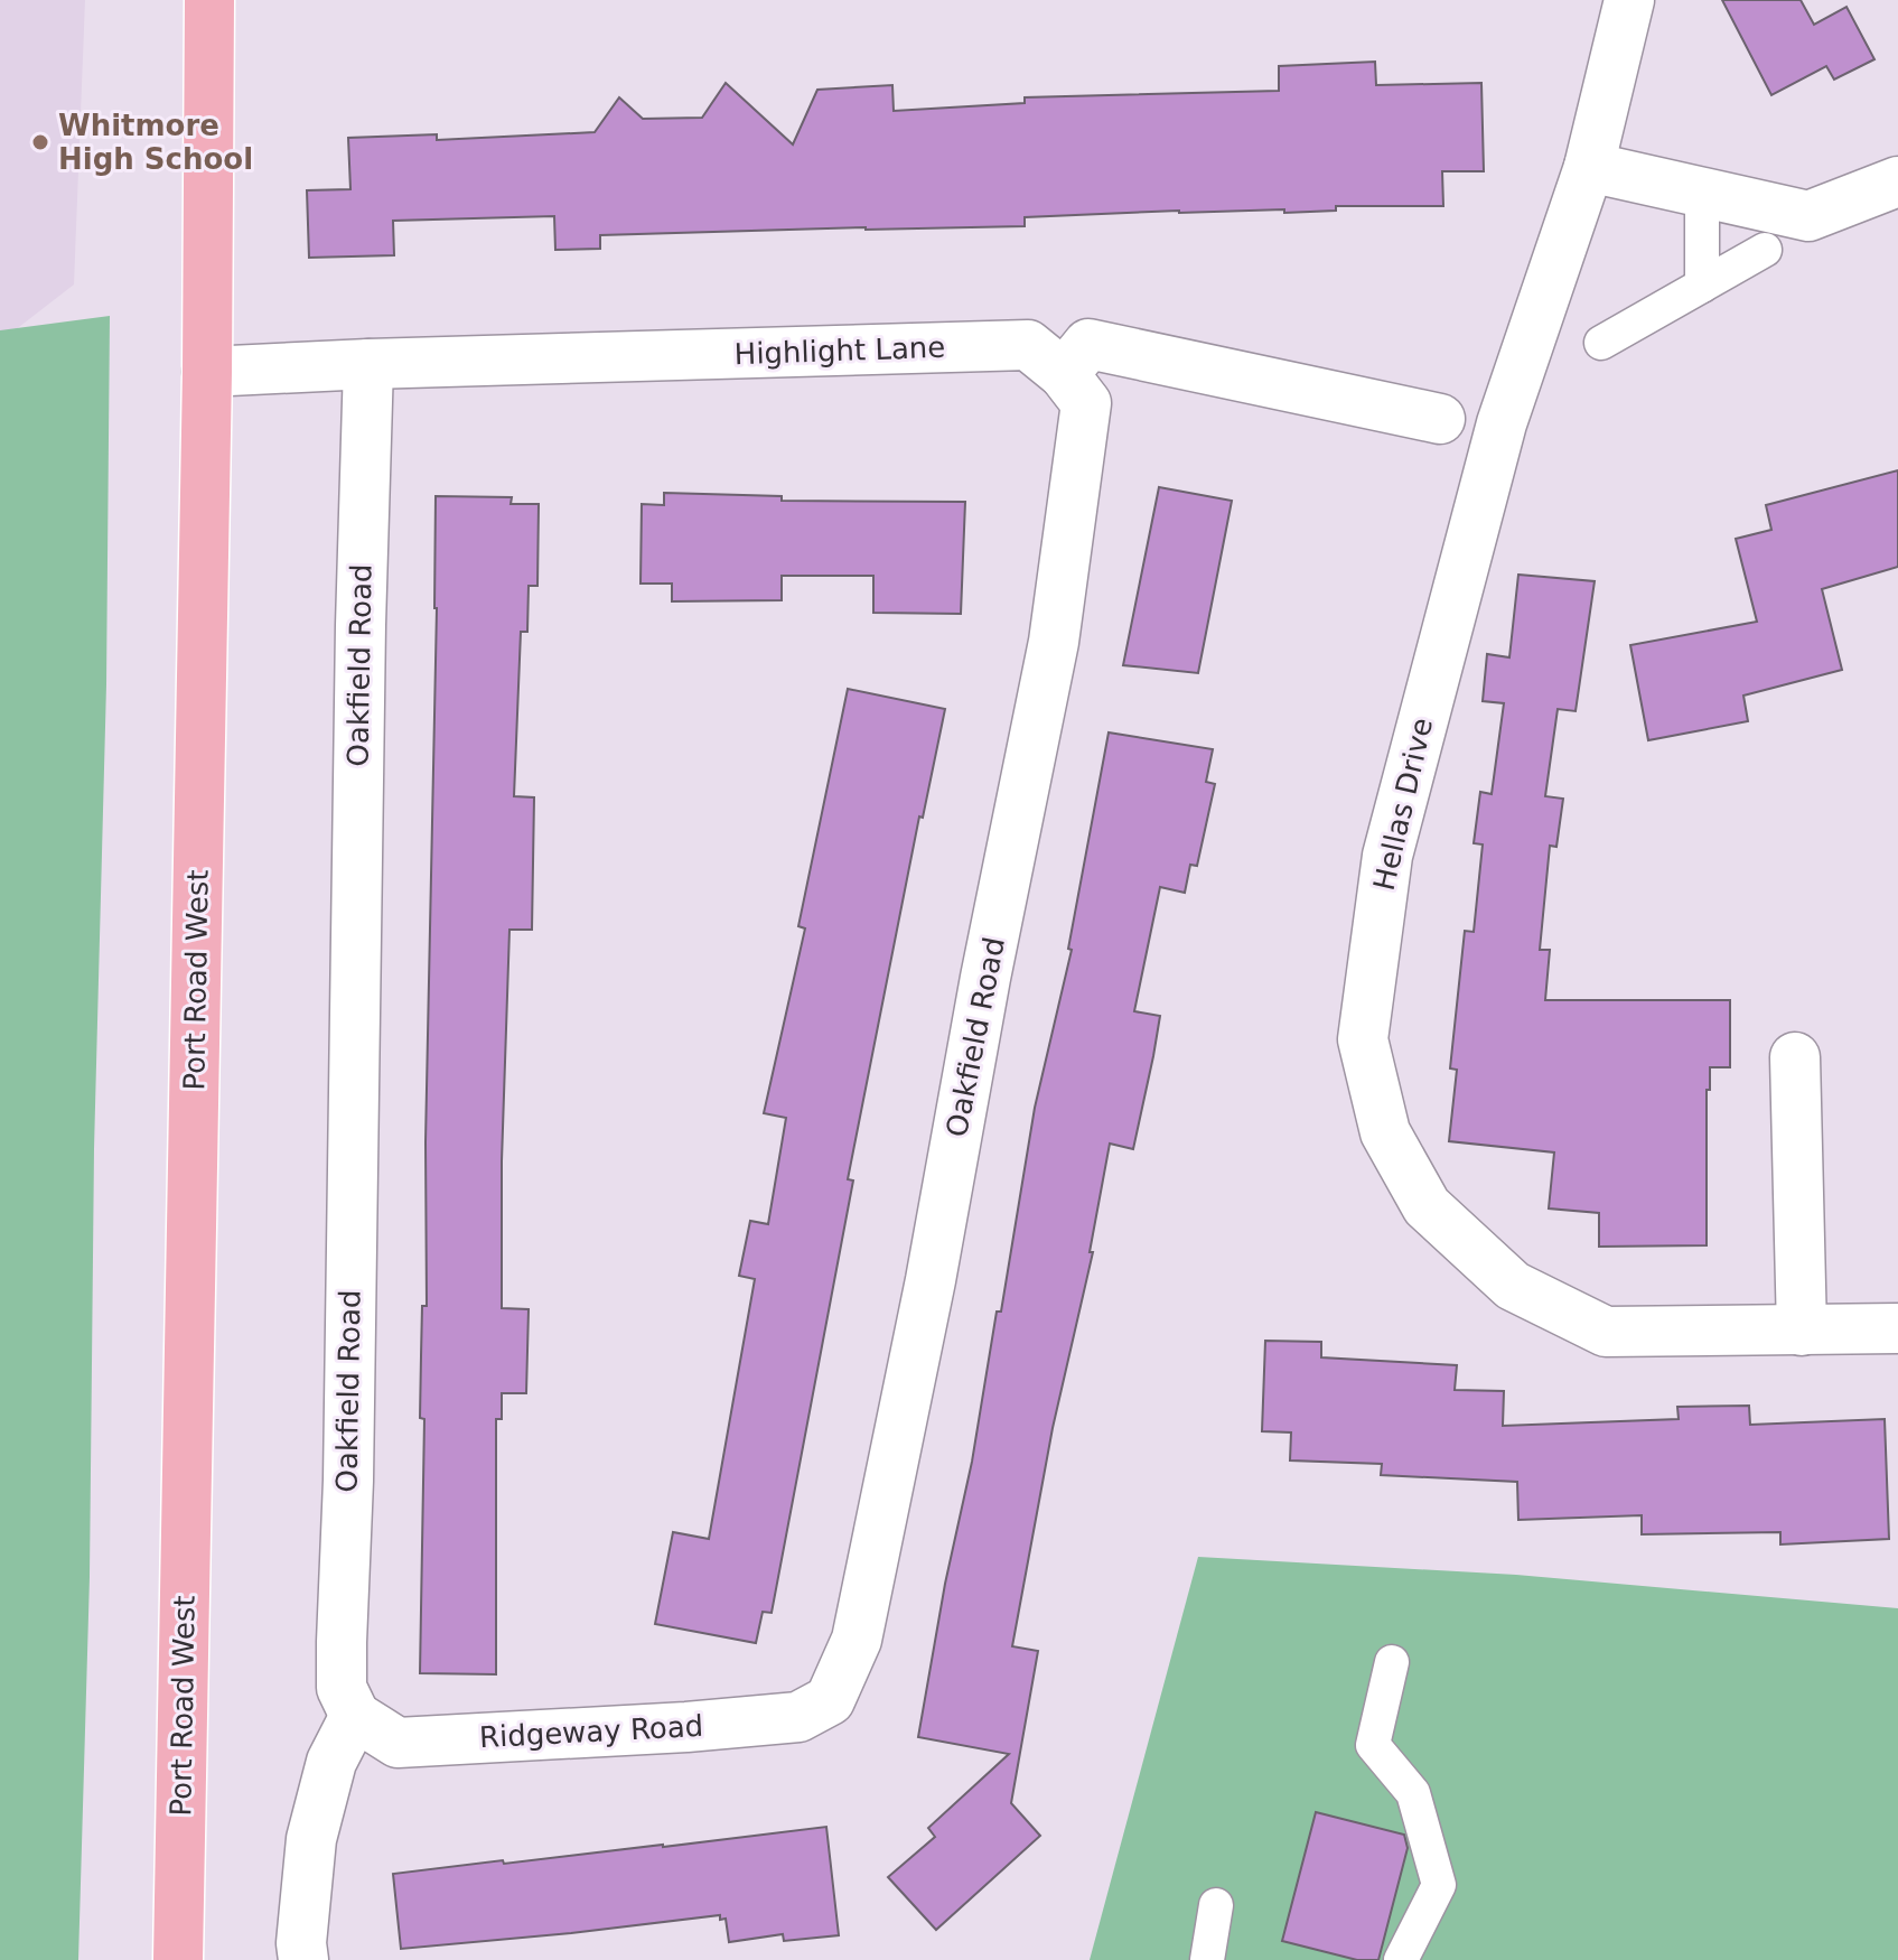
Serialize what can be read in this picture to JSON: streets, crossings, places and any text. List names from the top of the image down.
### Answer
{
  "streets": {
    "main road": ["Port Road West"],
    "street": [
      "Highlight Lane",
      "Oakfield Road",
      "Hellas Drive",
      "Ridgeway Road"
    ]
  },
  "crossings": [
    ["Highlight Lane", "Oakfield Road"],
    ["Highlight Lane", "Port Road West"],
    ["Oakfield Road", "Ridgeway Road"]
  ],
  "places": ["Whitmore High School"]
}
